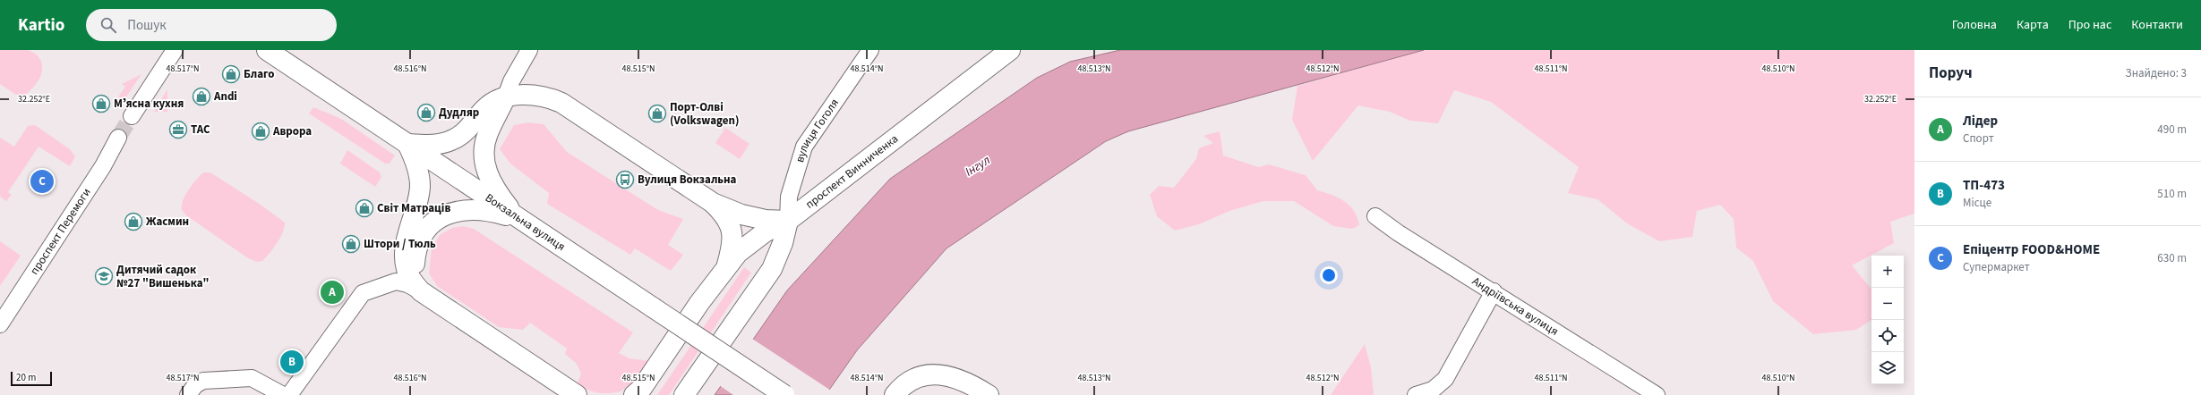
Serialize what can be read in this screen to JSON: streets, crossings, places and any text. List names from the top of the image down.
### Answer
{
  "streets": {
    "main road": ["проспект Винниченка", "Вокзальна вулиця"],
    "street": ["вулиця Гоголя", "проспект Перемоги", "Андріївська вулиця"]
  },
  "crossings": [
    ["вулиця Гоголя", "проспект Винниченка"]
  ],
  "water": ["Інгул"],
  "places": {
    "shop": [
      "Благо",
      "Andi",
      "Мʼясна кухня",
      "Дудляр",
      "Порт-Олві (Volkswagen)",
      "Аврора",
      "Світ Матраців",
      "Жасмин",
      "Штори / Тюль"
    ],
    "office": ["ТАС"],
    "bus stop": ["Вулиця Вокзальна"],
    "school or university": ["Дитячий садок №27 \"Вишенька\""]
  },
  "scale_bar": "20 m",
  "page": {
    "header": "Kartio",
    "search": "Пошук",
    "nav": [
      "Головна",
      "Карта",
      "Про нас",
      "Контакти"
    ],
    "heading": ["Поруч", "Знайдено: 3"],
    "list": [
      {
        "mark": "A",
        "name": "Лідер",
        "note": "Спорт",
        "value": "490 m"
      },
      {
        "mark": "B",
        "name": "ТП-473",
        "note": "Місце",
        "value": "510 m"
      },
      {
        "mark": "C",
        "name": "Епіцентр FOOD&HOME",
        "note": "Супермаркет",
        "value": "630 m"
      }
    ],
    "pins": ["C", "A", "B"],
    "map_buttons": ["+", "−"],
    "scale": "20 m"
  },
  "coordinates": [
    "48.517°N",
    "48.516°N",
    "48.515°N",
    "48.514°N",
    "48.513°N",
    "48.512°N",
    "48.511°N",
    "48.510°N",
    "32.252°E"
  ]
}
